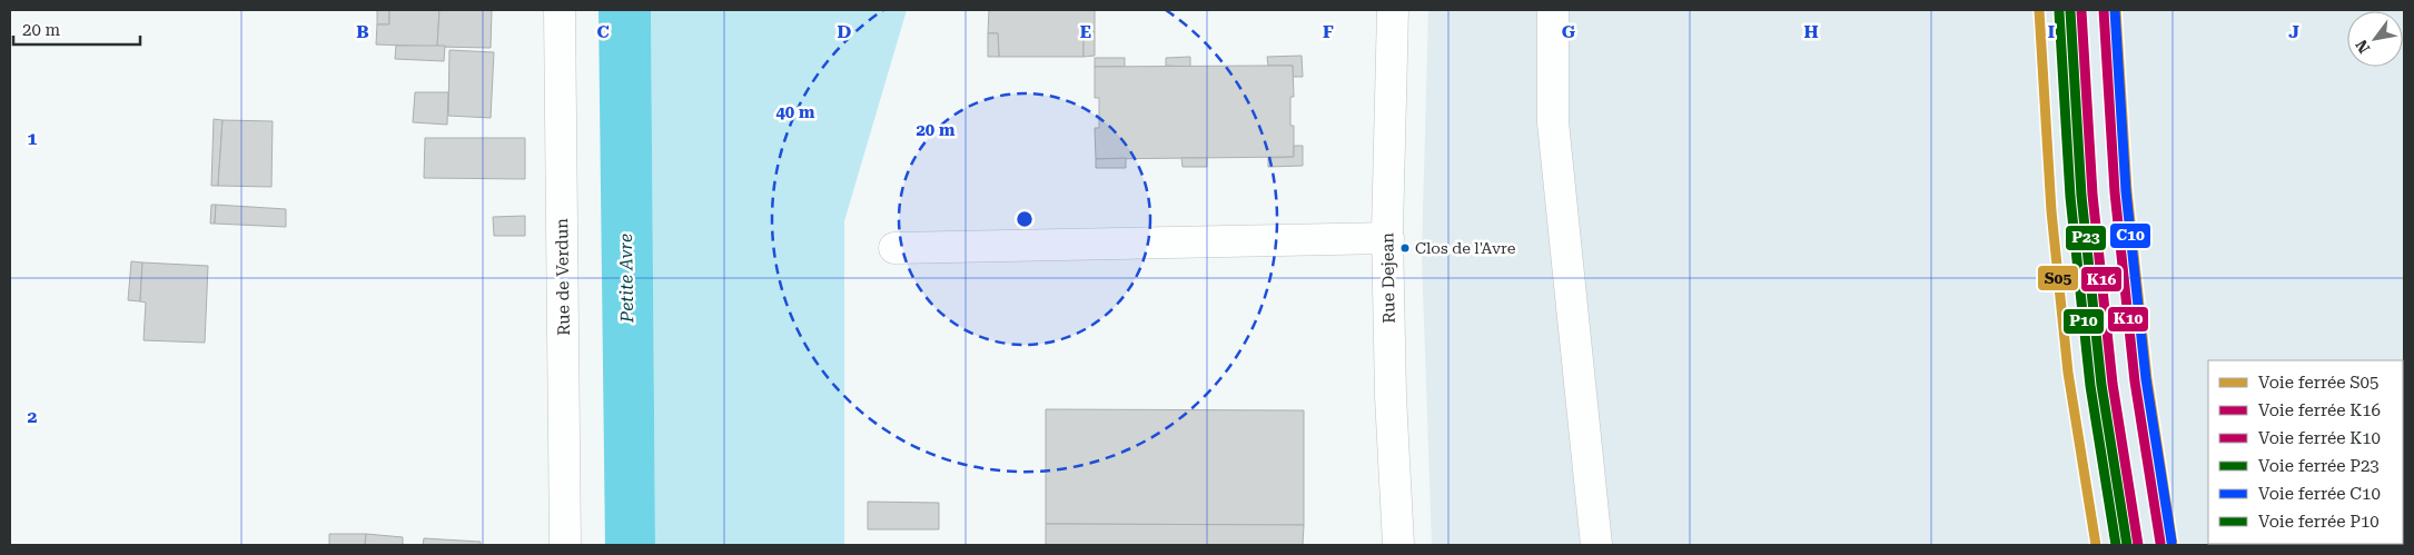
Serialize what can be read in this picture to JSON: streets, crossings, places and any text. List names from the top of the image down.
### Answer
{
  "streets": {
    "street": ["Rue de Verdun", "Rue Dejean"]
  },
  "water": ["Petite Avre"],
  "places": ["Clos de l'Avre"],
  "lines": [
    "rail line S05",
    "rail line K10",
    "rail line C10",
    "rail line K16",
    "rail line P23",
    "rail line P10"
  ],
  "legend": [
    "Voie ferrée S05",
    "Voie ferrée K16",
    "Voie ferrée K10",
    "Voie ferrée P23",
    "Voie ferrée C10",
    "Voie ferrée P10"
  ],
  "scale_bar": "20 m",
  "north": "bottom left",
  "grid": {
    "columns": [
      "B",
      "C",
      "D",
      "E",
      "F",
      "G",
      "H",
      "I",
      "J"
    ],
    "rows": ["1", "2"]
  },
  "rings": ["40 m", "20 m"]
}
